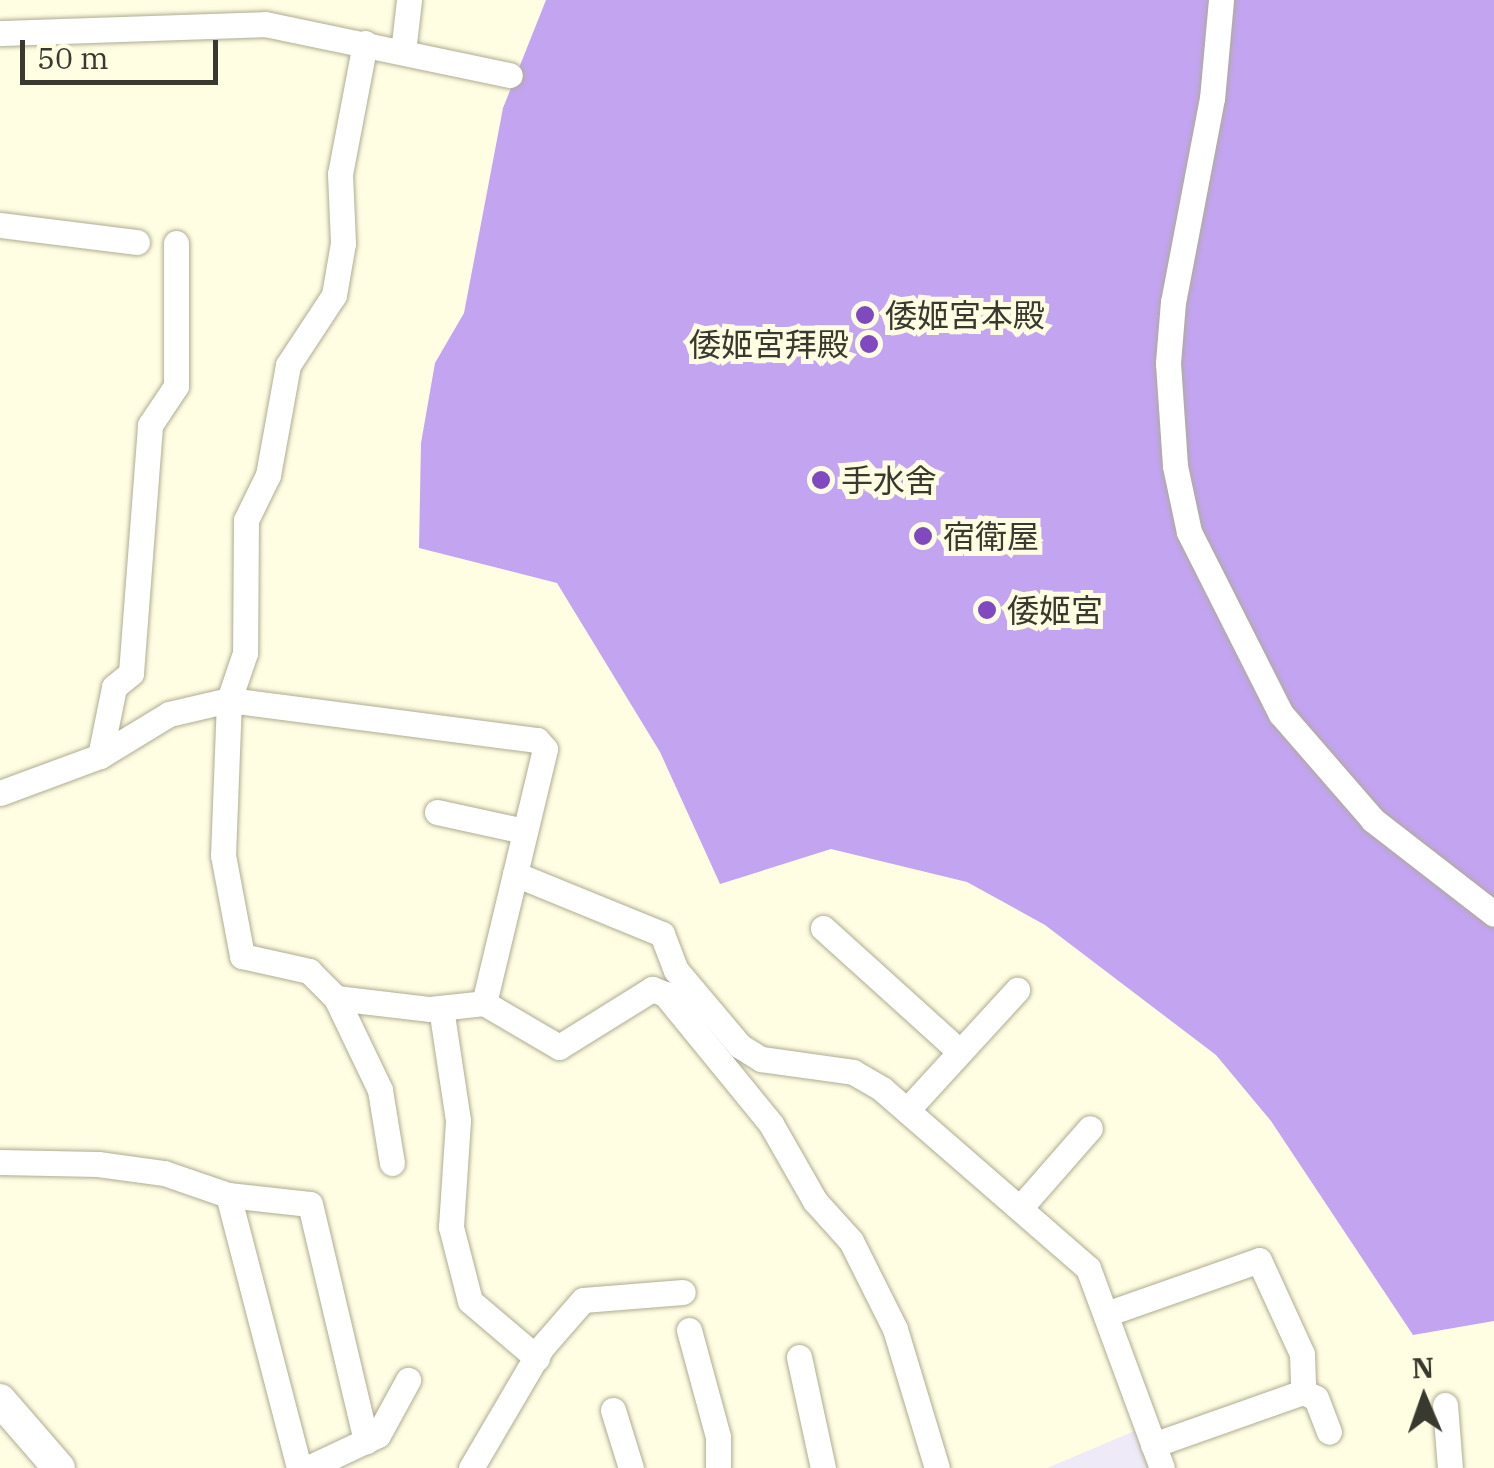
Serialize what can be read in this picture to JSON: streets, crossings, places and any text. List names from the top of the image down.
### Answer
{
  "places": [
    "倭姬宮本殿",
    "倭姬宮拜殿",
    "手水舍",
    "宿衛屋",
    "倭姬宮"
  ],
  "scale_bar": "50 m",
  "north": "top"
}
